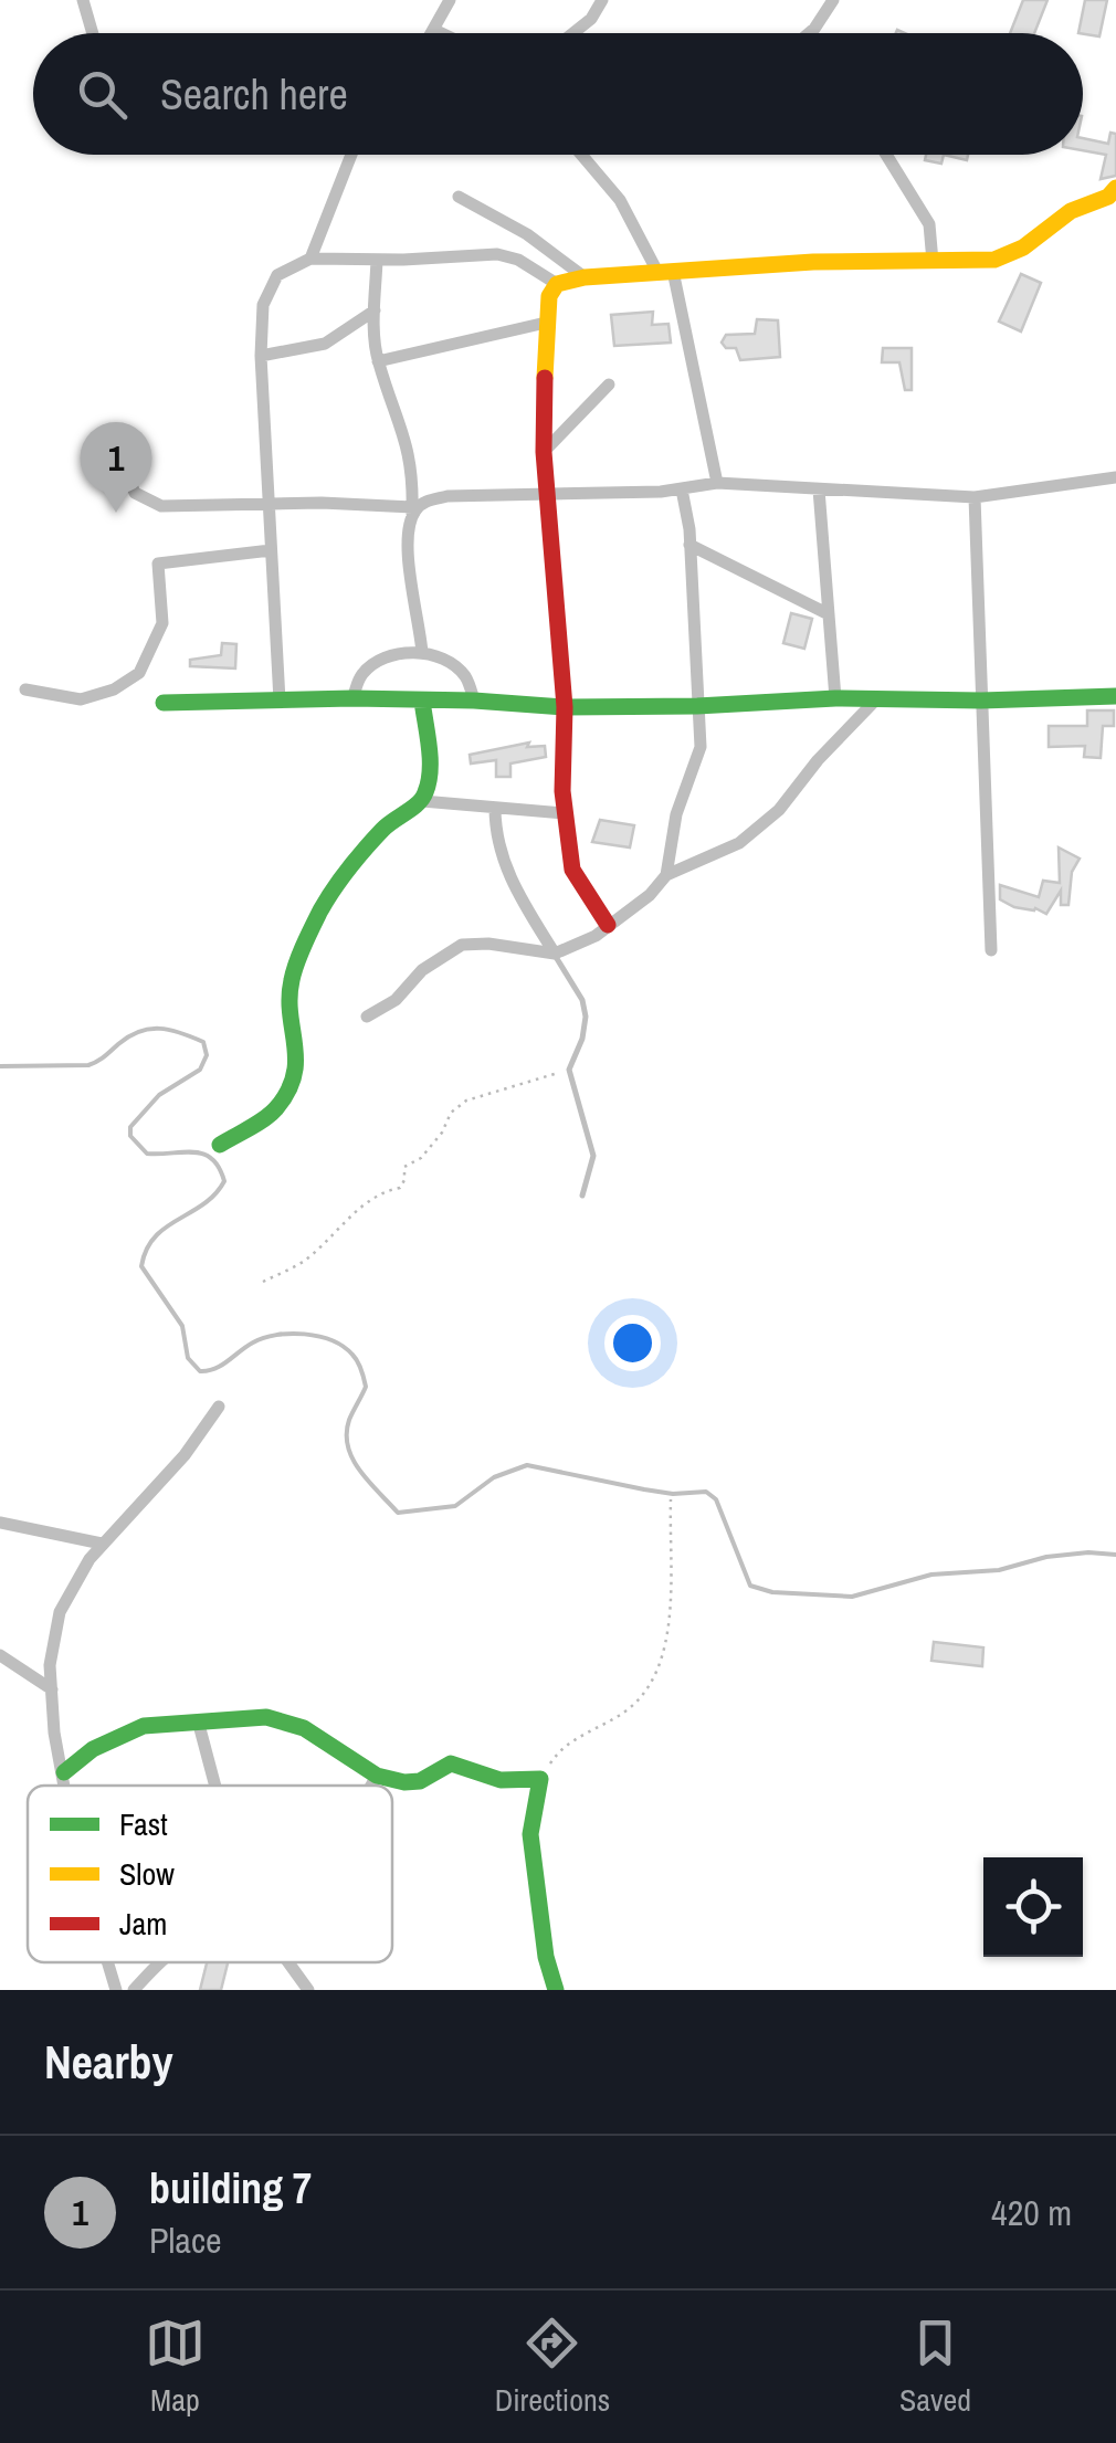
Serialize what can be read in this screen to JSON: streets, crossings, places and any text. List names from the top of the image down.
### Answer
{
  "legend": ["Fast", "Slow", "Jam"],
  "page": {
    "search": "Search here",
    "pins": "1",
    "heading": "Nearby",
    "list": [
      {
        "mark": "1",
        "name": "building 7",
        "note": "Place",
        "value": "420 m"
      }
    ],
    "nav": ["Map", "Directions", "Saved"]
  }
}
